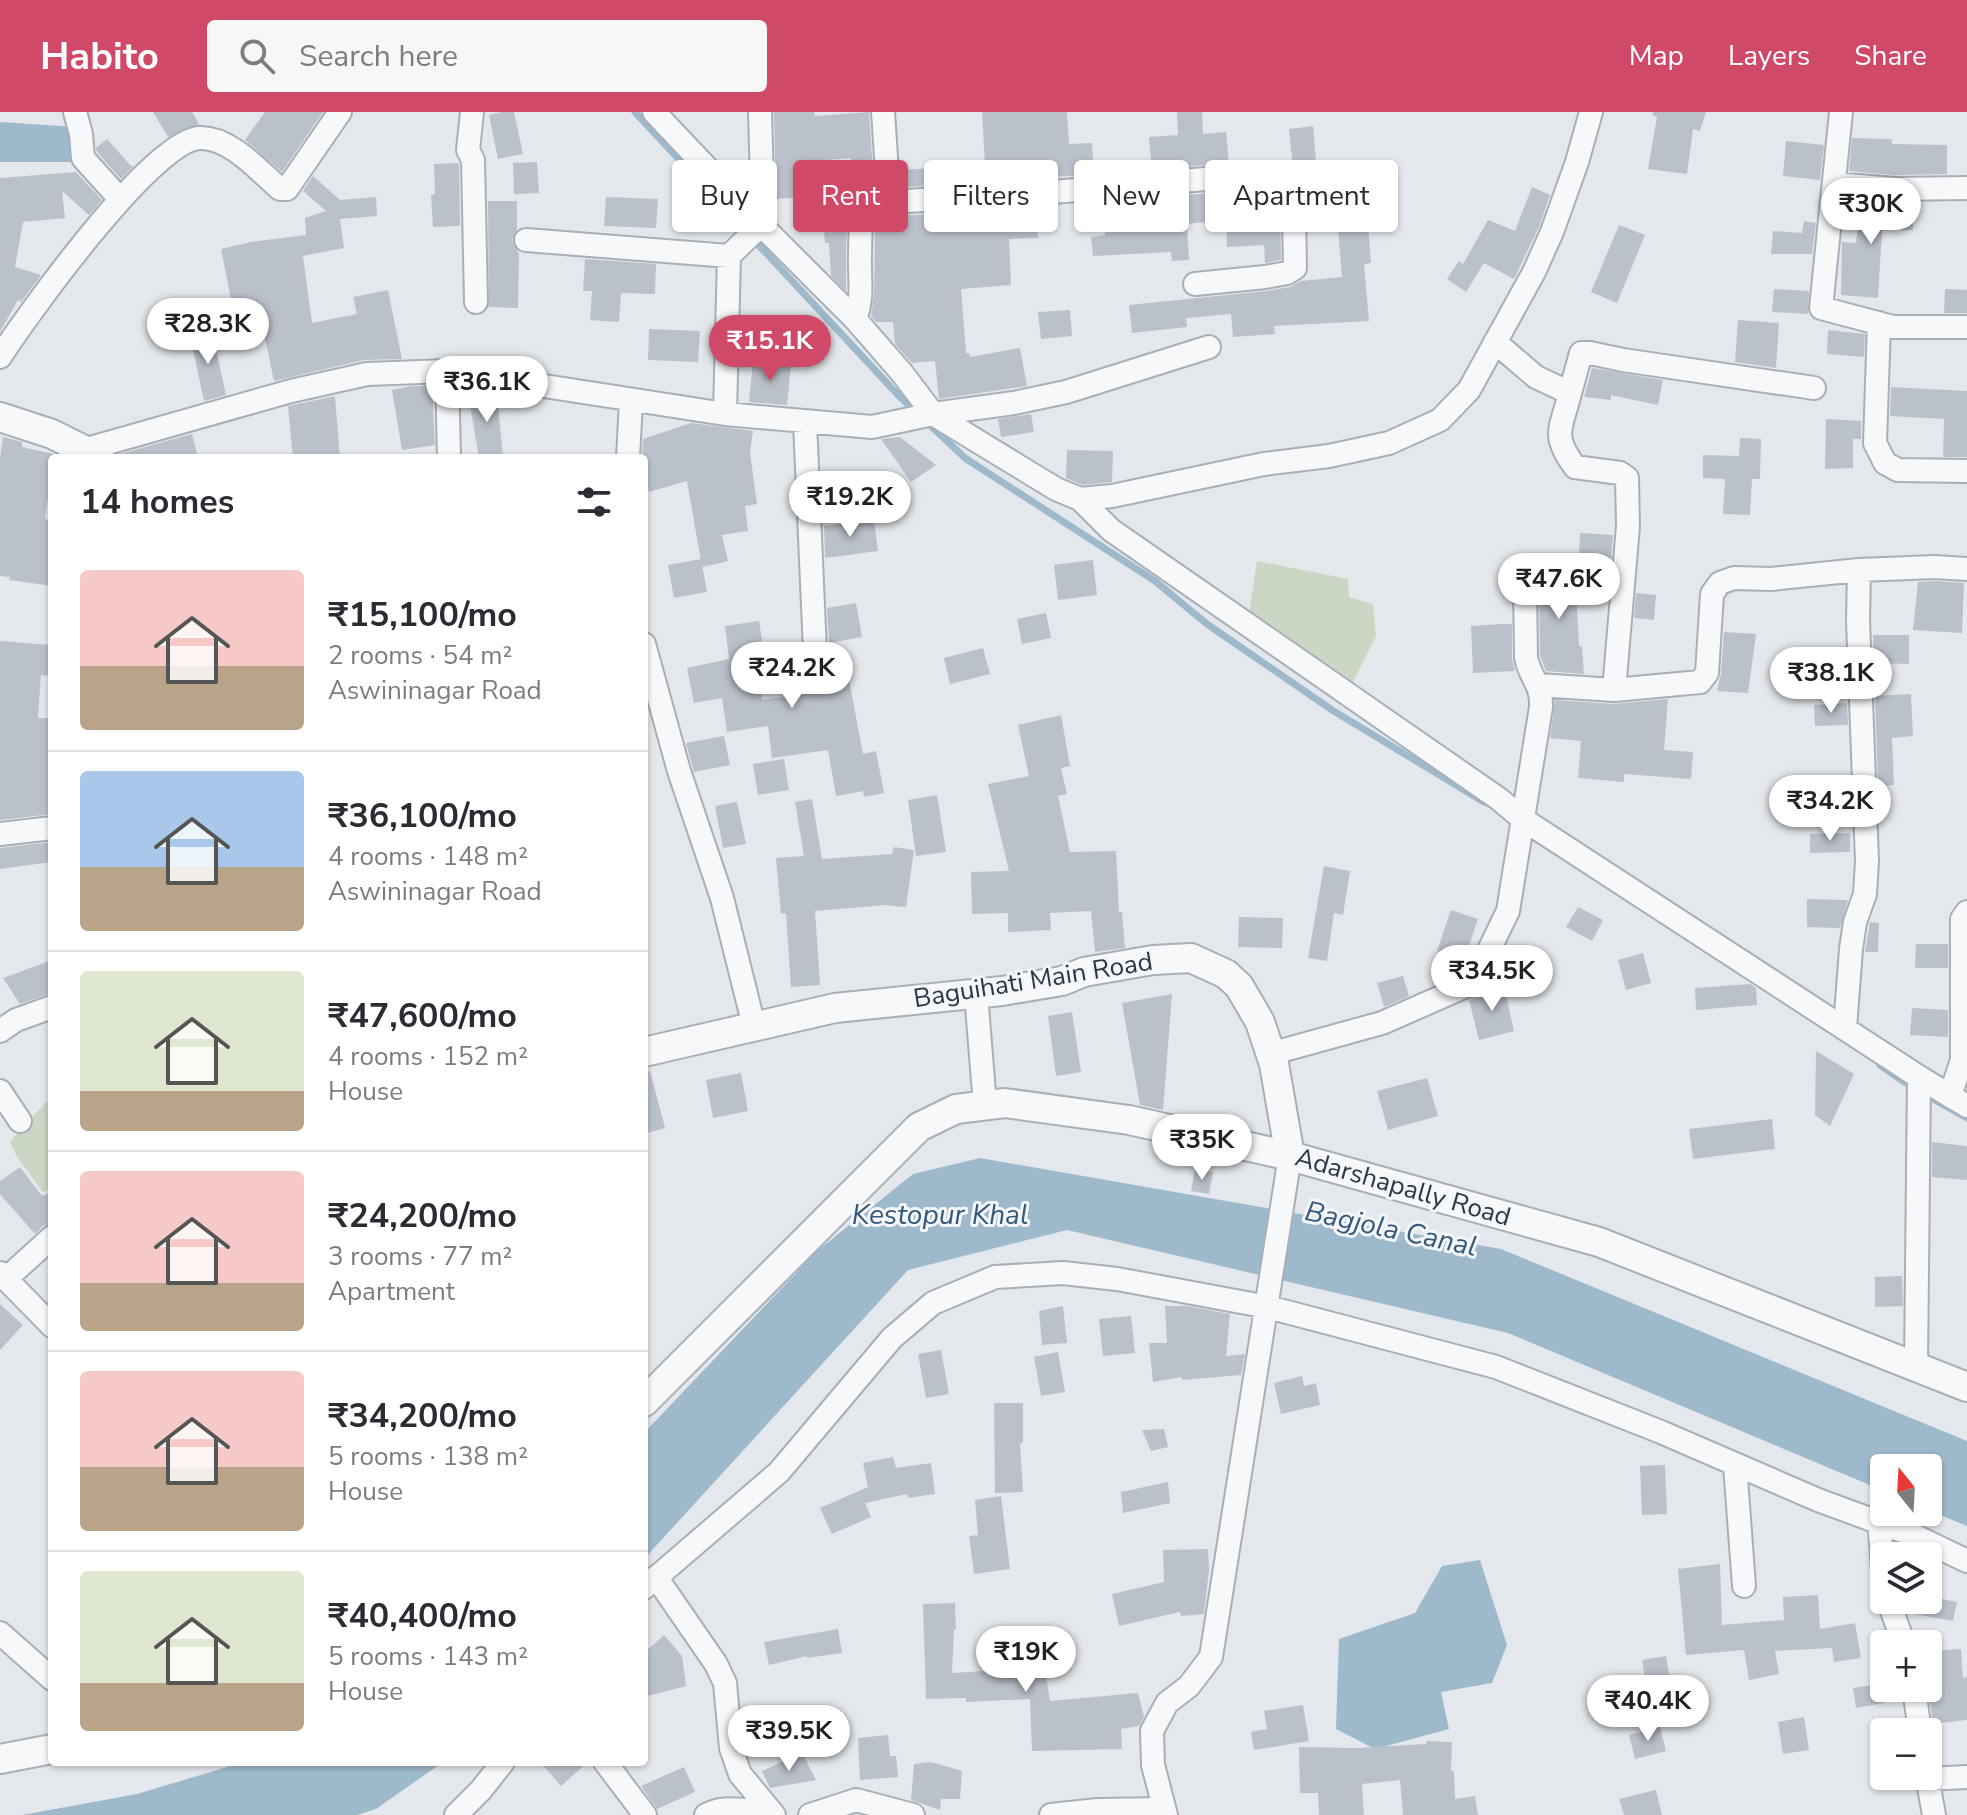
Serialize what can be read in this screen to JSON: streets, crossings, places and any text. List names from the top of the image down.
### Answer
{
  "streets": {
    "street": ["Baguihati Main Road", "Adarshapally Road"]
  },
  "crossings": [
    ["Baguihati Main Road", "Adarshapally Road"]
  ],
  "water": ["Kestopur Khal", "Bagjola Canal"],
  "north": "top",
  "page": {
    "header": "Habito",
    "search": "Search here",
    "nav": ["Map", "Layers", "Share"],
    "chip": [
      "Buy",
      "Rent",
      "Filters",
      "New",
      "Apartment"
    ],
    "price": [
      "₹30K",
      "₹28.3K",
      "₹15.1K",
      "₹36.1K",
      "₹19.2K",
      "₹47.6K",
      "₹24.2K",
      "₹38.1K",
      "₹34.2K",
      "₹34.5K",
      "₹35K",
      "₹19K",
      "₹40.4K",
      "₹39.5K"
    ],
    "heading": "14 homes",
    "list": [
      {
        "name": "₹15,100/mo",
        "note": "2 rooms · 54 m² · Aswininagar Road"
      },
      {
        "name": "₹36,100/mo",
        "note": "4 rooms · 148 m² · Aswininagar Road"
      },
      {
        "name": "₹47,600/mo",
        "note": "4 rooms · 152 m² · House"
      },
      {
        "name": "₹24,200/mo",
        "note": "3 rooms · 77 m² · Apartment"
      },
      {
        "name": "₹34,200/mo",
        "note": "5 rooms · 138 m² · House"
      },
      {
        "name": "₹40,400/mo",
        "note": "5 rooms · 143 m² · House"
      }
    ],
    "map_buttons": ["+", "−"]
  }
}
